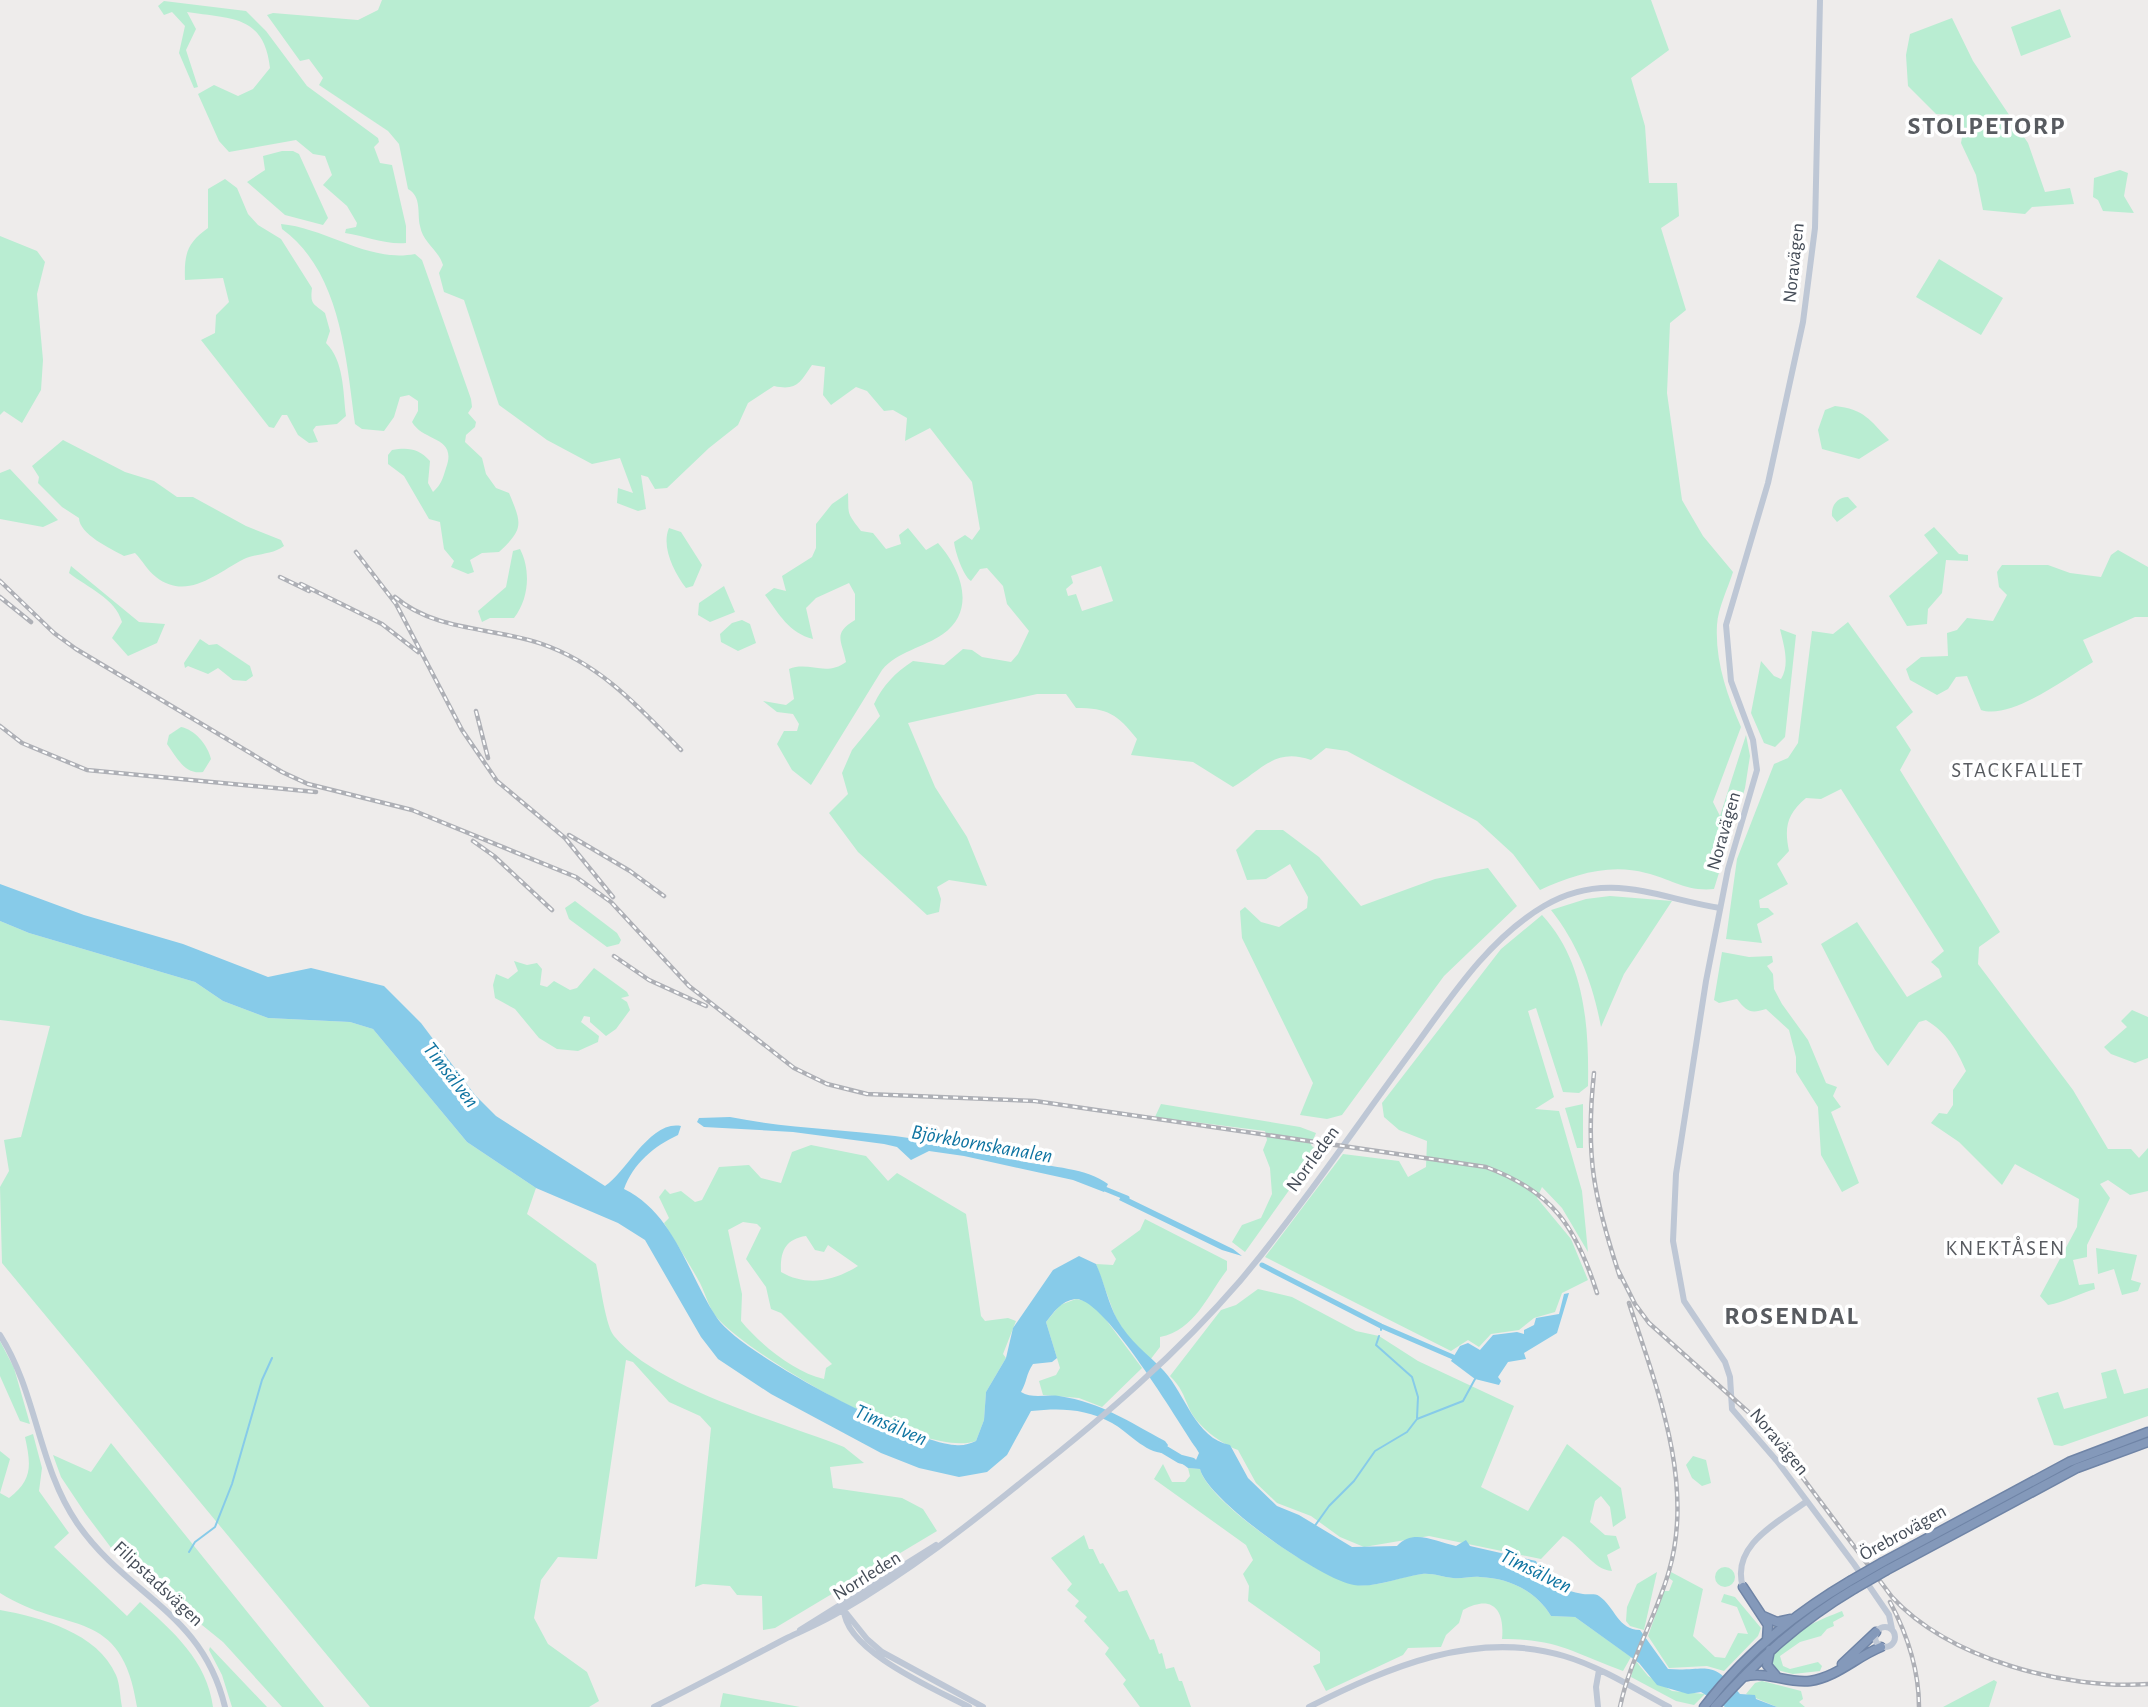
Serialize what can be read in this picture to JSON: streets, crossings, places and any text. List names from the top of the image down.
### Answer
{
  "streets": {
    "highway": ["Örebrovägen"],
    "street": ["Noravägen", "Norrleden", "Filipstadsvägen"]
  },
  "crossings": [
    ["Noravägen", "Norrleden"]
  ],
  "districts": [
    "STOLPETORP",
    "STACKFALLET",
    "KNEKTÅSEN",
    "ROSENDAL"
  ],
  "water": ["Timsälven", "Björkbornskanalen"]
}
